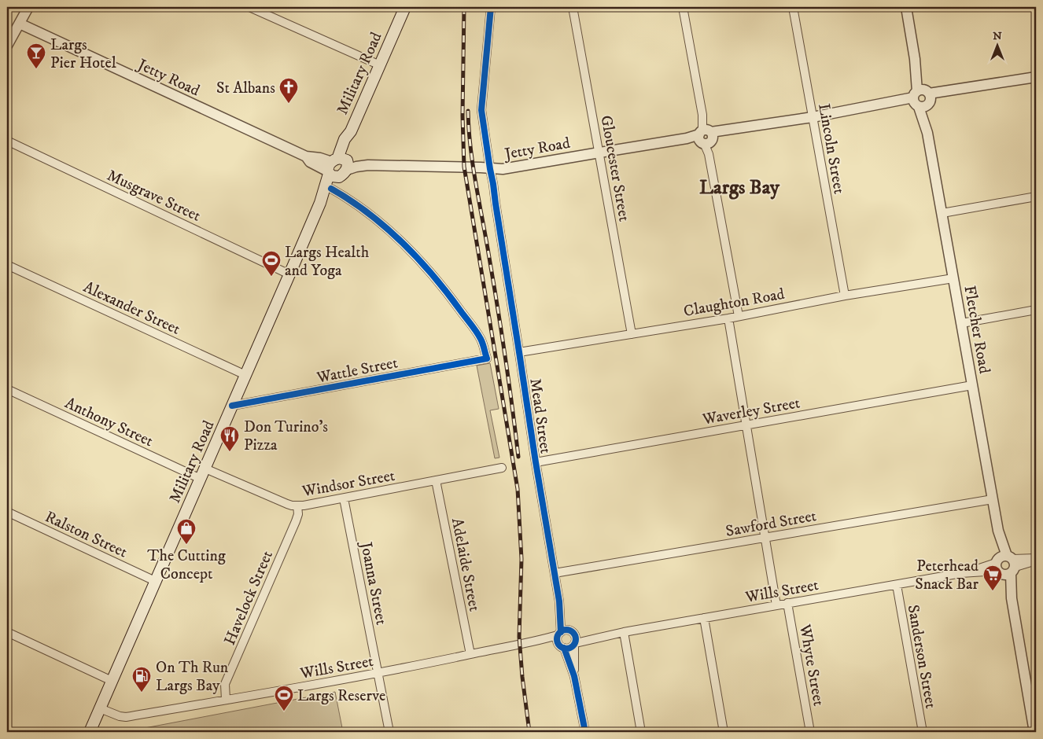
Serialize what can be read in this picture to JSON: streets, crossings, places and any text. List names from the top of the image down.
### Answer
{
  "streets": {
    "main road": ["Military Road"],
    "street": [
      "Jetty Road",
      "Lincoln Street",
      "Gloucester Street",
      "Musgrave Street",
      "Claughton Road",
      "Alexander Street",
      "Fletcher Road",
      "Wattle Street",
      "Waverley Street",
      "Mead Street",
      "Anthony Street",
      "Windsor Street",
      "Sawford Street",
      "Ralston Street",
      "Adelaide Street",
      "Joanna Street",
      "Wills Street",
      "Havelock Street",
      "Sanderson Street",
      "Whyte Street"
    ]
  },
  "crossings": [
    ["Military Road", "Jetty Road"],
    ["Military Road", "Musgrave Street"],
    ["Military Road", "Alexander Street"],
    ["Military Road", "Wattle Street"],
    ["Military Road", "Anthony Street"],
    ["Military Road", "Windsor Street"],
    ["Military Road", "Ralston Street"],
    ["Military Road", "Wills Street"],
    ["Jetty Road", "Gloucester Street"],
    ["Jetty Road", "Mead Street"],
    ["Lincoln Street", "Claughton Road"],
    ["Gloucester Street", "Claughton Road"],
    ["Claughton Road", "Fletcher Road"],
    ["Claughton Road", "Mead Street"],
    ["Fletcher Road", "Waverley Street"],
    ["Fletcher Road", "Sawford Street"],
    ["Fletcher Road", "Wills Street"],
    ["Waverley Street", "Mead Street"],
    ["Mead Street", "Sawford Street"],
    ["Mead Street", "Wills Street"],
    ["Windsor Street", "Adelaide Street"],
    ["Windsor Street", "Joanna Street"],
    ["Windsor Street", "Havelock Street"],
    ["Adelaide Street", "Wills Street"],
    ["Joanna Street", "Wills Street"],
    ["Wills Street", "Havelock Street"],
    ["Wills Street", "Sanderson Street"],
    ["Wills Street", "Whyte Street"]
  ],
  "districts": ["Largs Bay"],
  "places": {
    "bar": ["Largs Pier Hotel"],
    "church": ["St Albans"],
    "sports": ["Largs Health and Yoga", "Largs Reserve"],
    "restaurant": ["Don Turino's Pizza"],
    "shop": ["The Cutting Concept"],
    "supermarket": ["Peterhead Snack Bar"],
    "fuel station": ["On Th Run Largs Bay"]
  },
  "north": "top"
}
